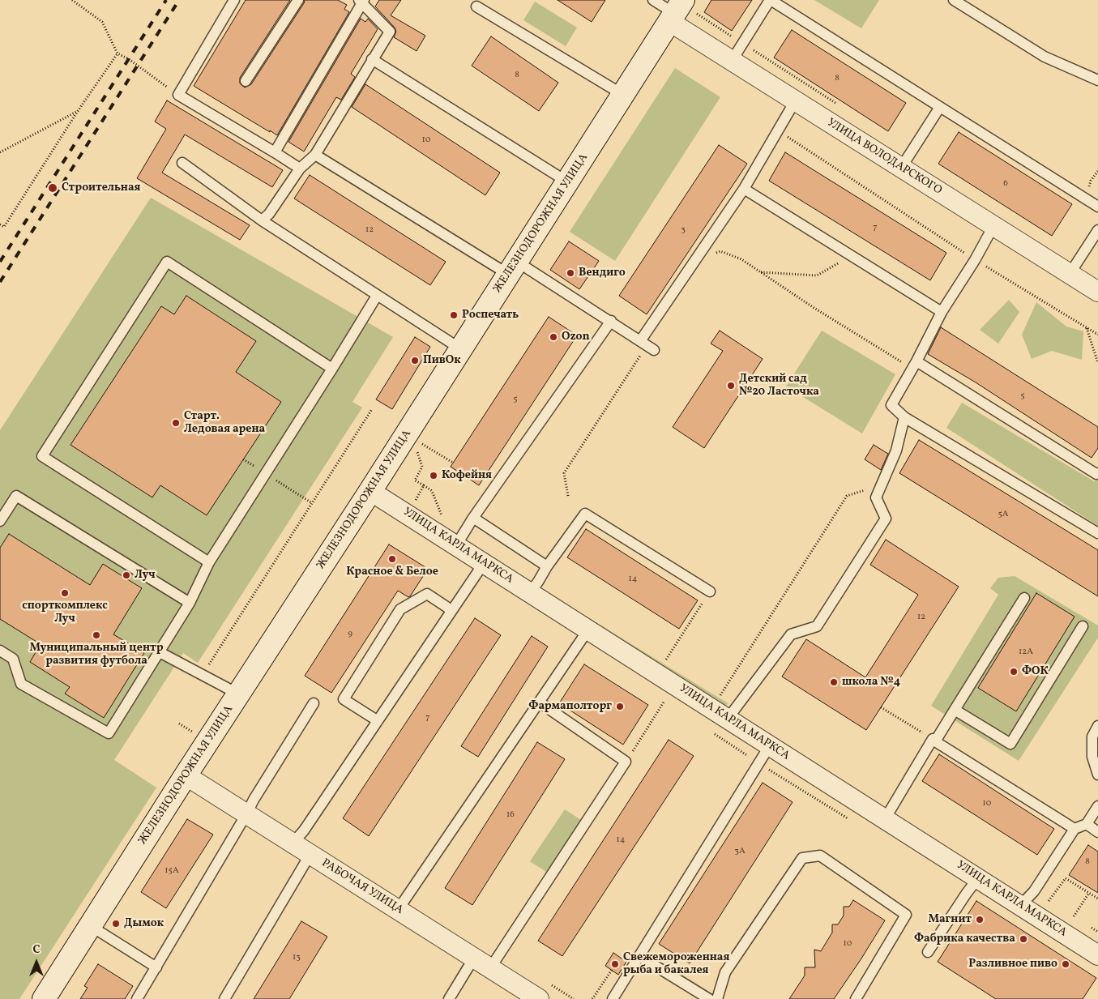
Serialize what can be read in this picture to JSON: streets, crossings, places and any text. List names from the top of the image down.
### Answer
{
  "streets": {
    "main road": ["ЖЕЛЕЗНОДОРОЖНАЯ УЛИЦА"],
    "street": ["УЛИЦА ВОЛОДАРСКОГО", "УЛИЦА КАРЛА МАРКСА", "РАБОЧАЯ УЛИЦА"]
  },
  "crossings": [
    ["УЛИЦА ВОЛОДАРСКОГО", "ЖЕЛЕЗНОДОРОЖНАЯ УЛИЦА"],
    ["ЖЕЛЕЗНОДОРОЖНАЯ УЛИЦА", "УЛИЦА КАРЛА МАРКСА"],
    ["ЖЕЛЕЗНОДОРОЖНАЯ УЛИЦА", "РАБОЧАЯ УЛИЦА"]
  ],
  "places": [
    "Строительная",
    "Вендиго",
    "Роспечать",
    "Ozon",
    "ПивОк",
    "Детский сад №20 Ласточка",
    "Старт. Ледовая арена",
    "Кофейня",
    "Красное & Белое",
    "Луч",
    "спорткомплекс Луч",
    "Муниципальный центр развития футбола",
    "ФОК",
    "школа №4",
    "Фармаполторг",
    "Магнит",
    "Дымок",
    "Фабрика качества",
    "Свежемороженная рыба и бакалея",
    "Разливное пиво"
  ],
  "house_numbers": [
    "8",
    "8",
    "10",
    "6",
    "7",
    "12",
    "3",
    "5",
    "5",
    "5А",
    "14",
    "12",
    "9",
    "12А",
    "7",
    "10",
    "16",
    "14",
    "3А",
    "8",
    "15А",
    "10",
    "13"
  ],
  "north": "top"
}
